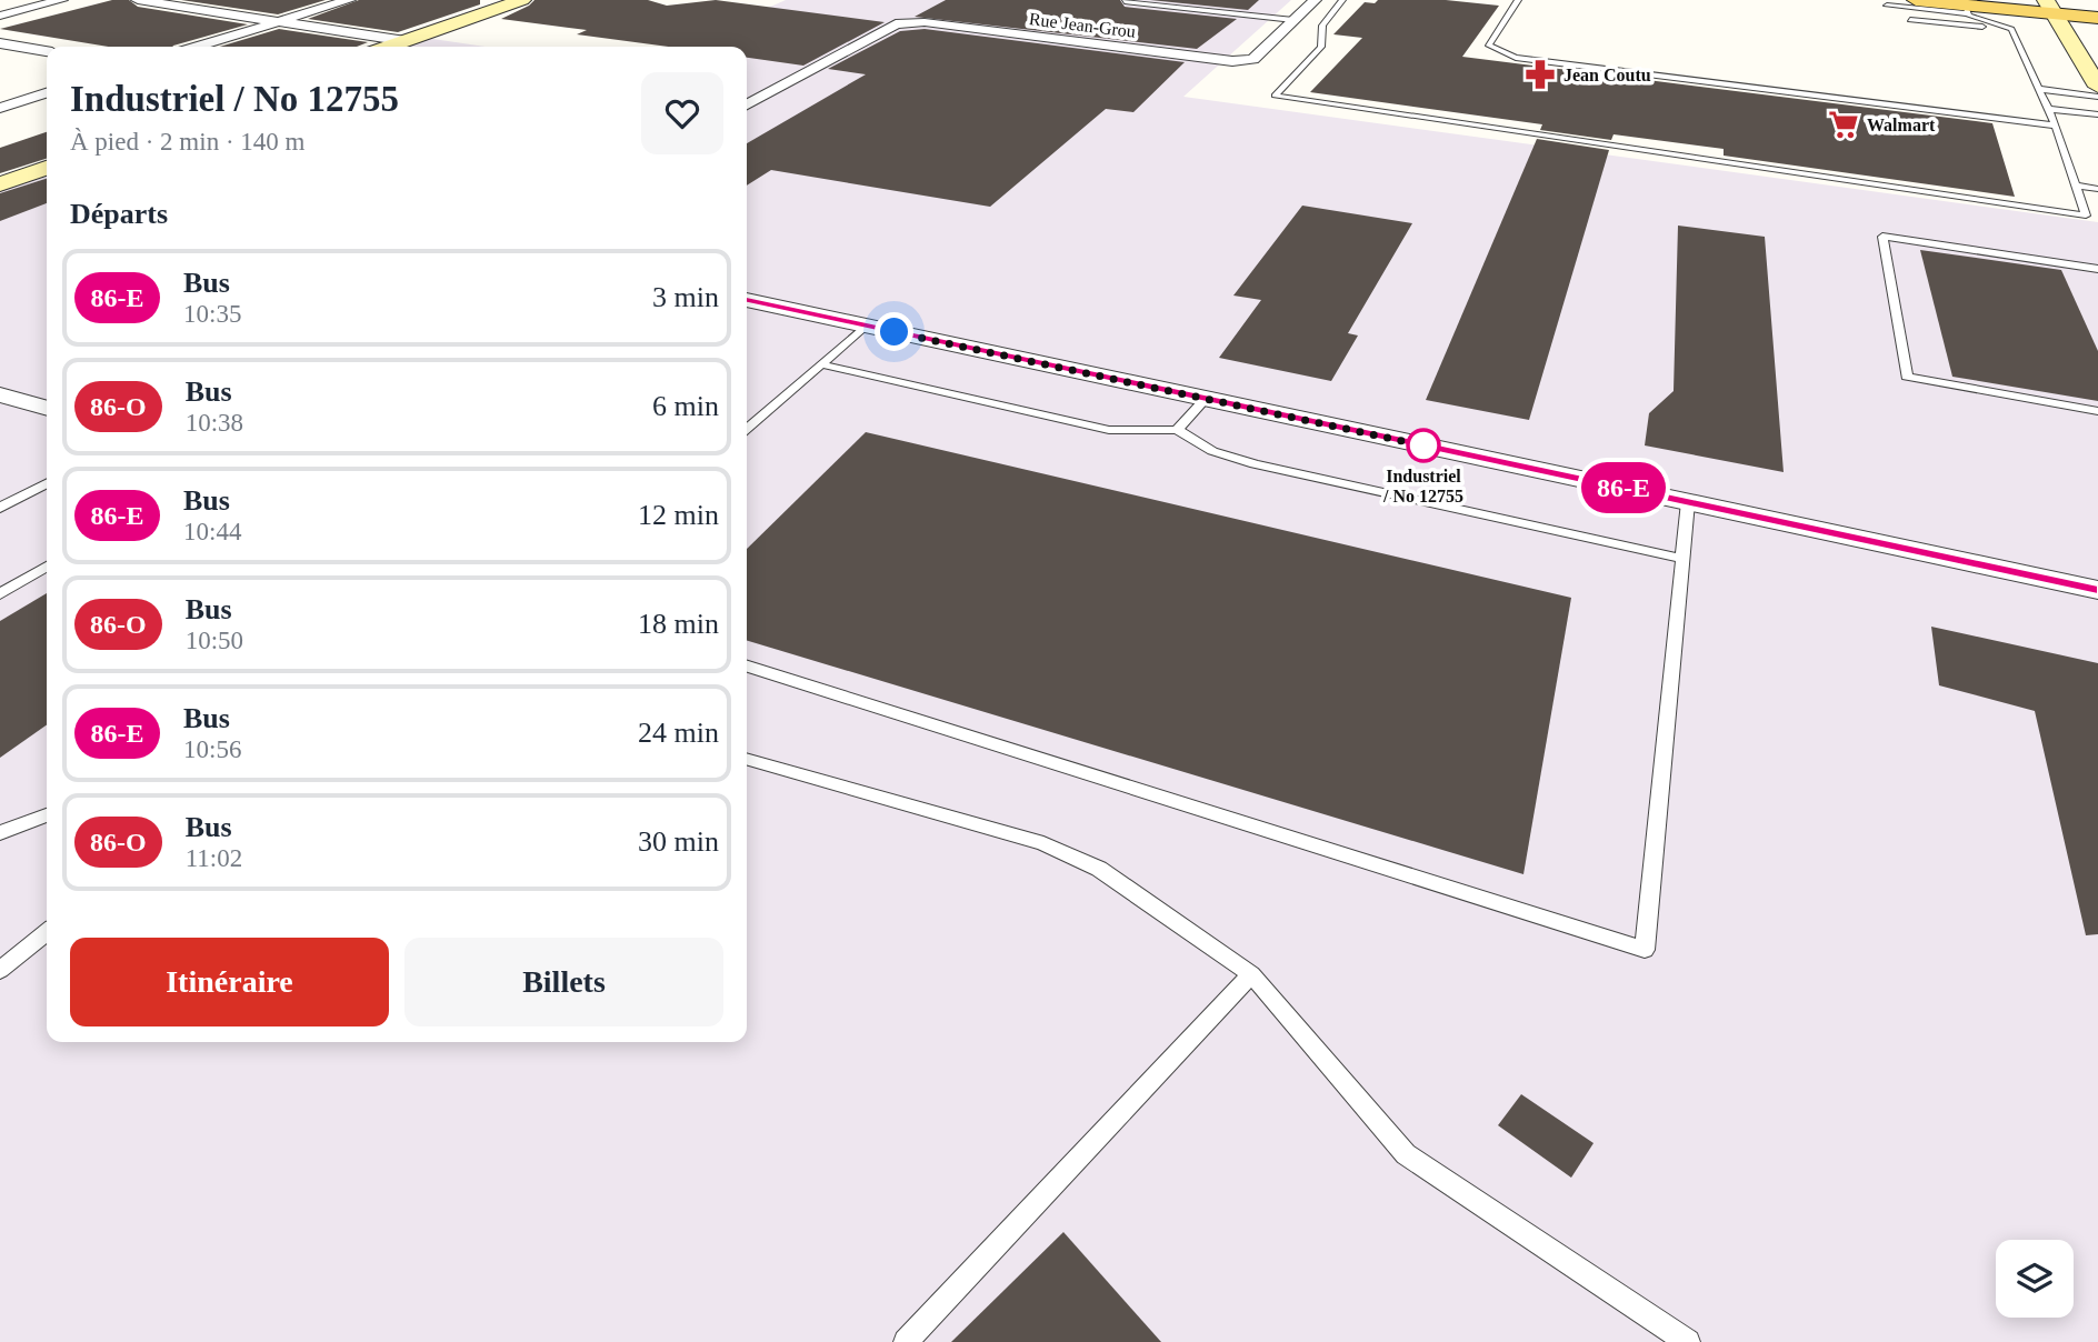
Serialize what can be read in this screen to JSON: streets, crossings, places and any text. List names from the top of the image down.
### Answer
{
  "streets": {
    "street": ["Rue Jean-Grou"]
  },
  "places": {
    "pharmacy": ["Jean Coutu"],
    "supermarket": ["Walmart"],
    "other": ["Industriel / No 12755"]
  },
  "lines": ["bus line 86-E"],
  "page": {
    "on_map": "86-E",
    "heading": [
      ["Industriel / No 12755", "À pied · 2 min · 140 m"],
      "Départs"
    ],
    "list": [
      {
        "mark": "86-E",
        "name": "Bus",
        "note": "10:35",
        "value": "3 min"
      },
      {
        "mark": "86-O",
        "name": "Bus",
        "note": "10:38",
        "value": "6 min"
      },
      {
        "mark": "86-E",
        "name": "Bus",
        "note": "10:44",
        "value": "12 min"
      },
      {
        "mark": "86-O",
        "name": "Bus",
        "note": "10:50",
        "value": "18 min"
      },
      {
        "mark": "86-E",
        "name": "Bus",
        "note": "10:56",
        "value": "24 min"
      },
      {
        "mark": "86-O",
        "name": "Bus",
        "note": "11:02",
        "value": "30 min"
      }
    ],
    "buttons": ["Itinéraire", "Billets"]
  }
}
